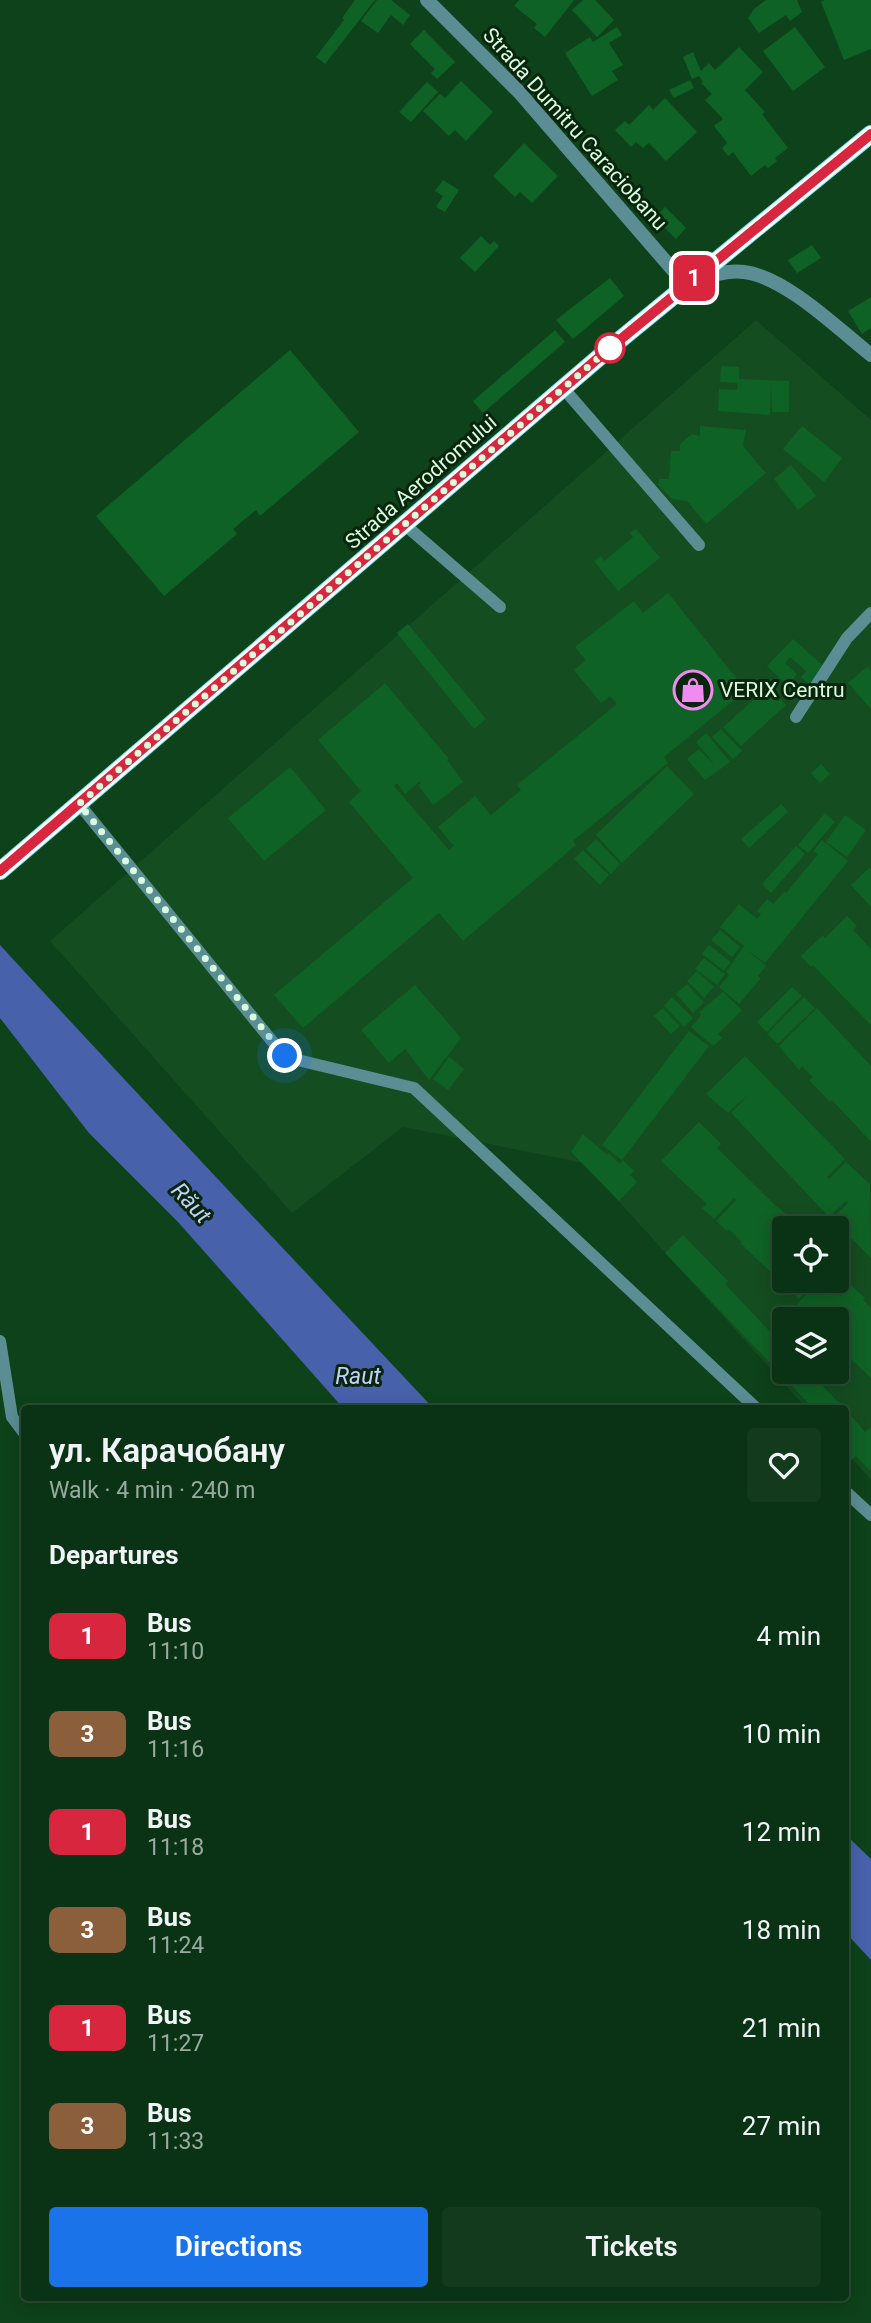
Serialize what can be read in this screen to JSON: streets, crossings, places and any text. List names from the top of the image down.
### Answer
{
  "streets": {
    "main road": ["Strada Aerodromului"],
    "street": ["Strada Dumitru Caraciobanu"]
  },
  "crossings": [
    ["Strada Dumitru Caraciobanu", "Strada Aerodromului"]
  ],
  "water": ["Răut", "Raut"],
  "places": {
    "shop": ["VERIX Centru"]
  },
  "lines": ["bus line 1"],
  "page": {
    "on_map": "1",
    "heading": [
      ["ул. Карачобану", "Walk · 4 min · 240 m"],
      "Departures"
    ],
    "list": [
      {
        "mark": "1",
        "name": "Bus",
        "note": "11:10",
        "value": "4 min"
      },
      {
        "mark": "3",
        "name": "Bus",
        "note": "11:16",
        "value": "10 min"
      },
      {
        "mark": "1",
        "name": "Bus",
        "note": "11:18",
        "value": "12 min"
      },
      {
        "mark": "3",
        "name": "Bus",
        "note": "11:24",
        "value": "18 min"
      },
      {
        "mark": "1",
        "name": "Bus",
        "note": "11:27",
        "value": "21 min"
      },
      {
        "mark": "3",
        "name": "Bus",
        "note": "11:33",
        "value": "27 min"
      }
    ],
    "buttons": ["Directions", "Tickets"]
  }
}
